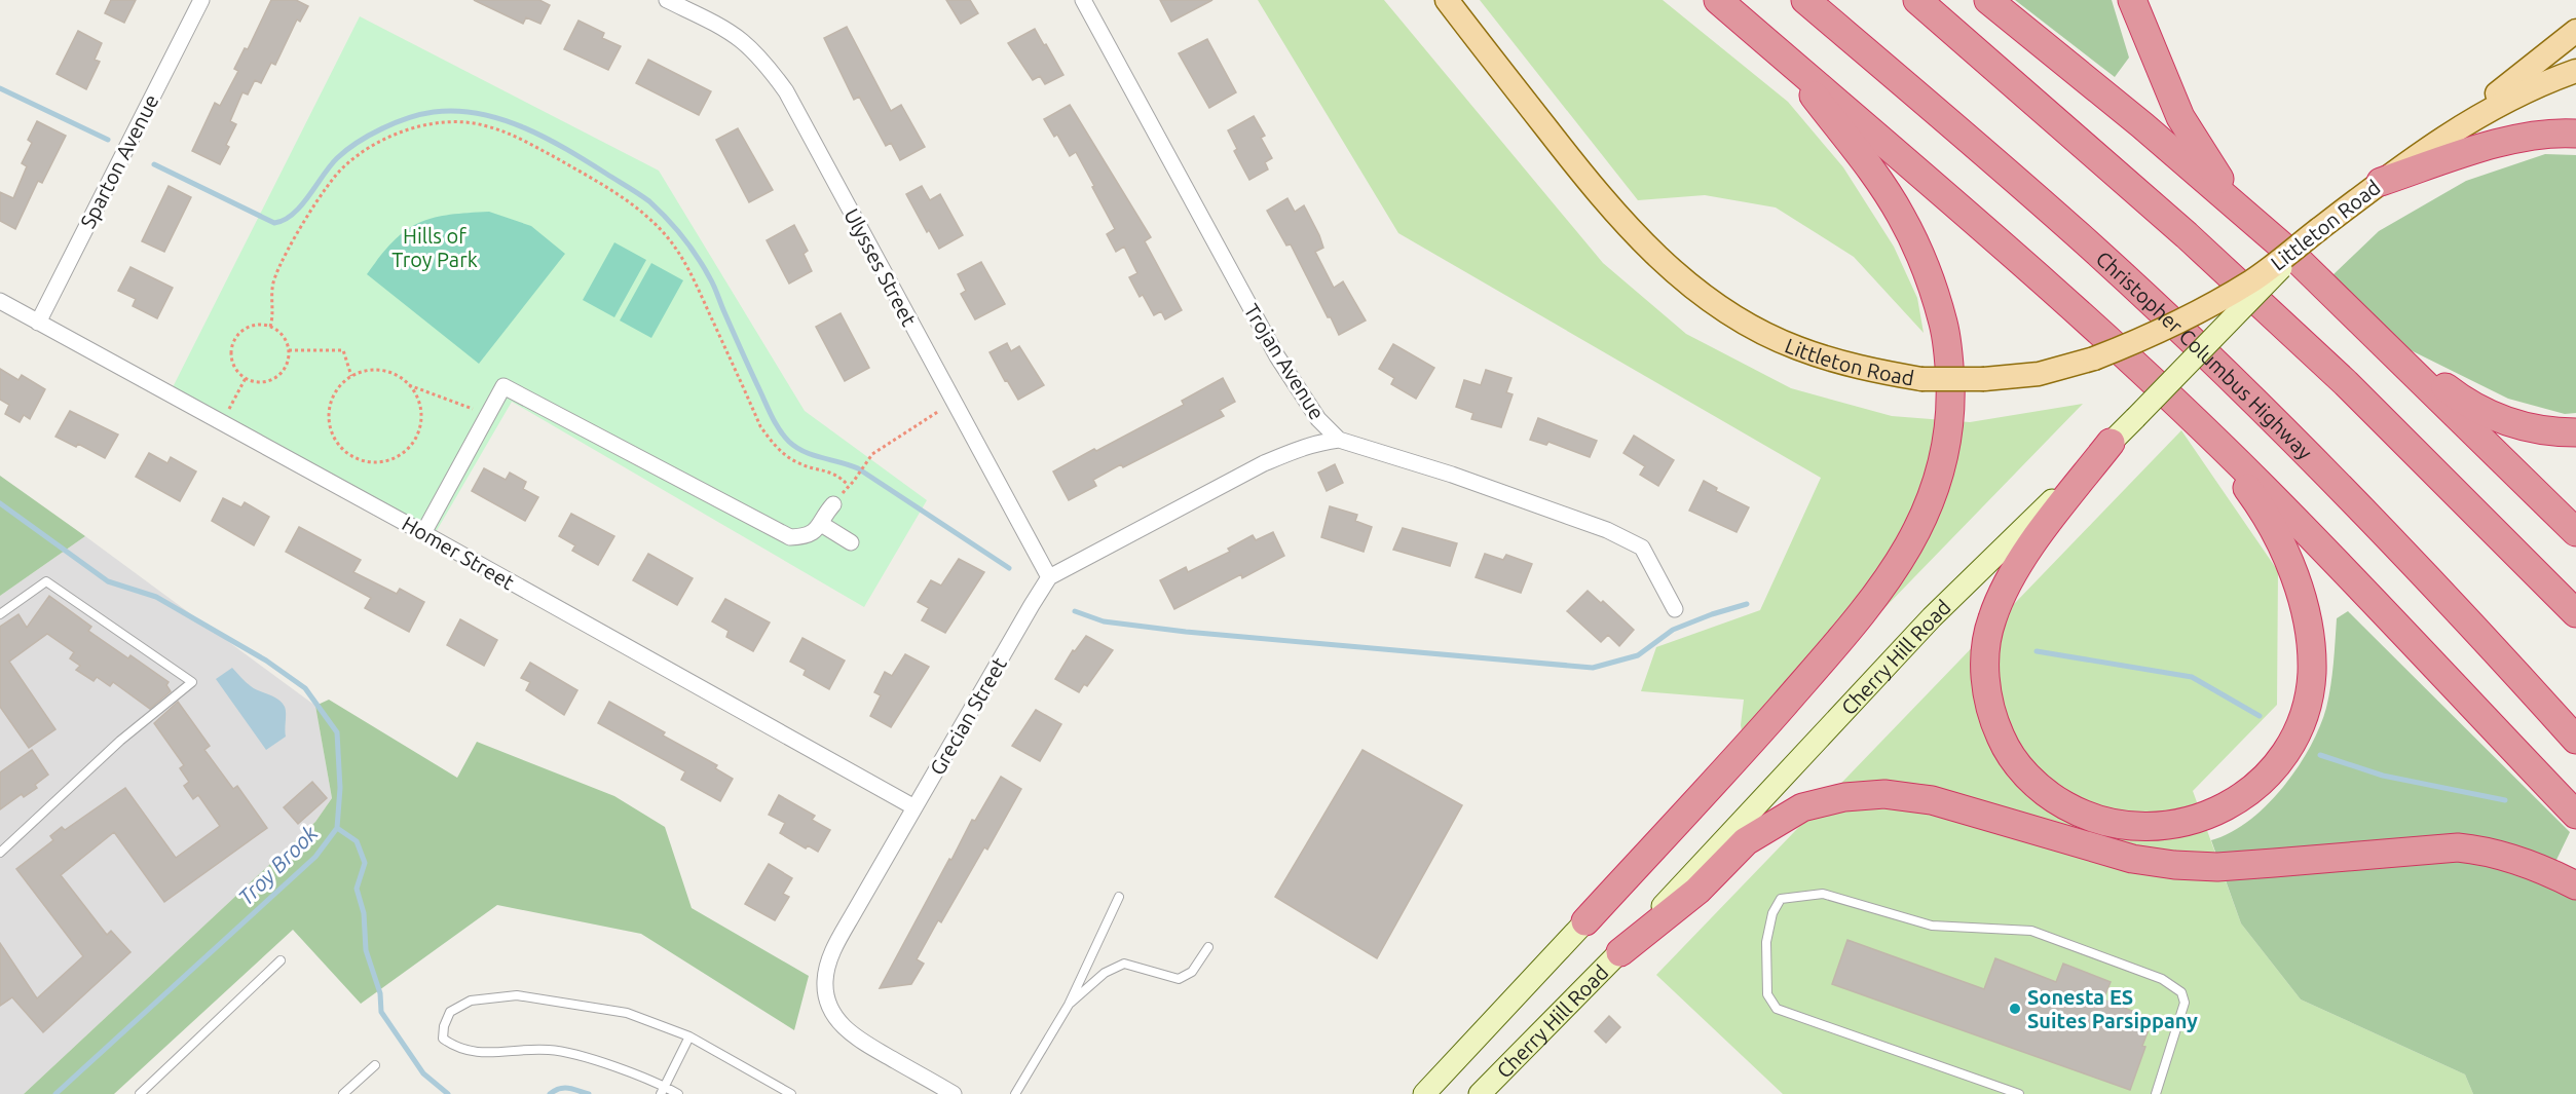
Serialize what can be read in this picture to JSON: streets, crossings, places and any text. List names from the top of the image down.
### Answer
{
  "streets": {
    "highway": ["Christopher Columbus Highway"],
    "main road": ["Littleton Road", "Cherry Hill Road"],
    "street": [
      "Sparton Avenue",
      "Ulysses Street",
      "Trojan Avenue",
      "Homer Street",
      "Grecian Street"
    ]
  },
  "crossings": [
    ["Sparton Avenue", "Homer Street"],
    ["Littleton Road", "Cherry Hill Road"],
    ["Ulysses Street", "Grecian Street"],
    ["Homer Street", "Grecian Street"]
  ],
  "water": ["Troy Brook"],
  "parks": ["Hills of Troy Park"],
  "places": ["Sonesta ES Suites Parsippany"]
}
